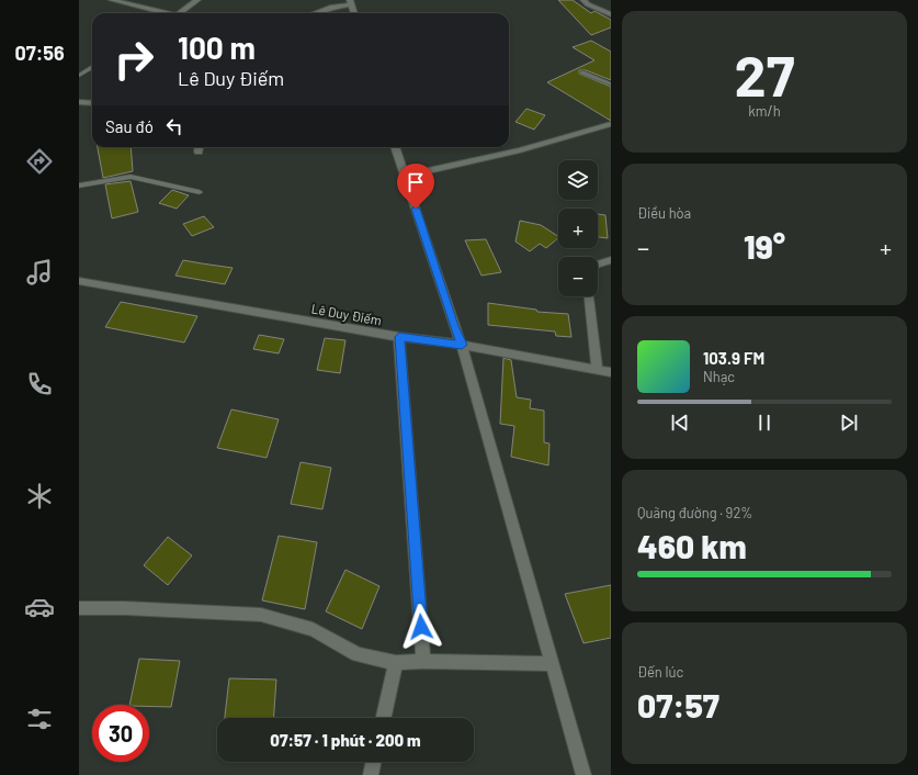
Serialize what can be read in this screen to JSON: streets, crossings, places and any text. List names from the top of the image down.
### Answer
{
  "streets": {
    "street": ["Lê Duy Điếm"]
  },
  "page": {
    "tabs": "07:56",
    "tile": [
      ["27", "km/h"],
      "Điều hòa",
      ["Quãng đường · 92%", "460 km"],
      ["Đến lúc", "07:57"]
    ],
    "turn": ["100 m", "Lê Duy Điếm"],
    "then": "Sau đó",
    "map_buttons": ["+", "−"],
    "heat": ["−", "19°", "+"],
    "song": ["103.9 FM", "Nhạc"],
    "limit": "30",
    "trip": "07:57 · 1 phút · 200 m"
  }
}
